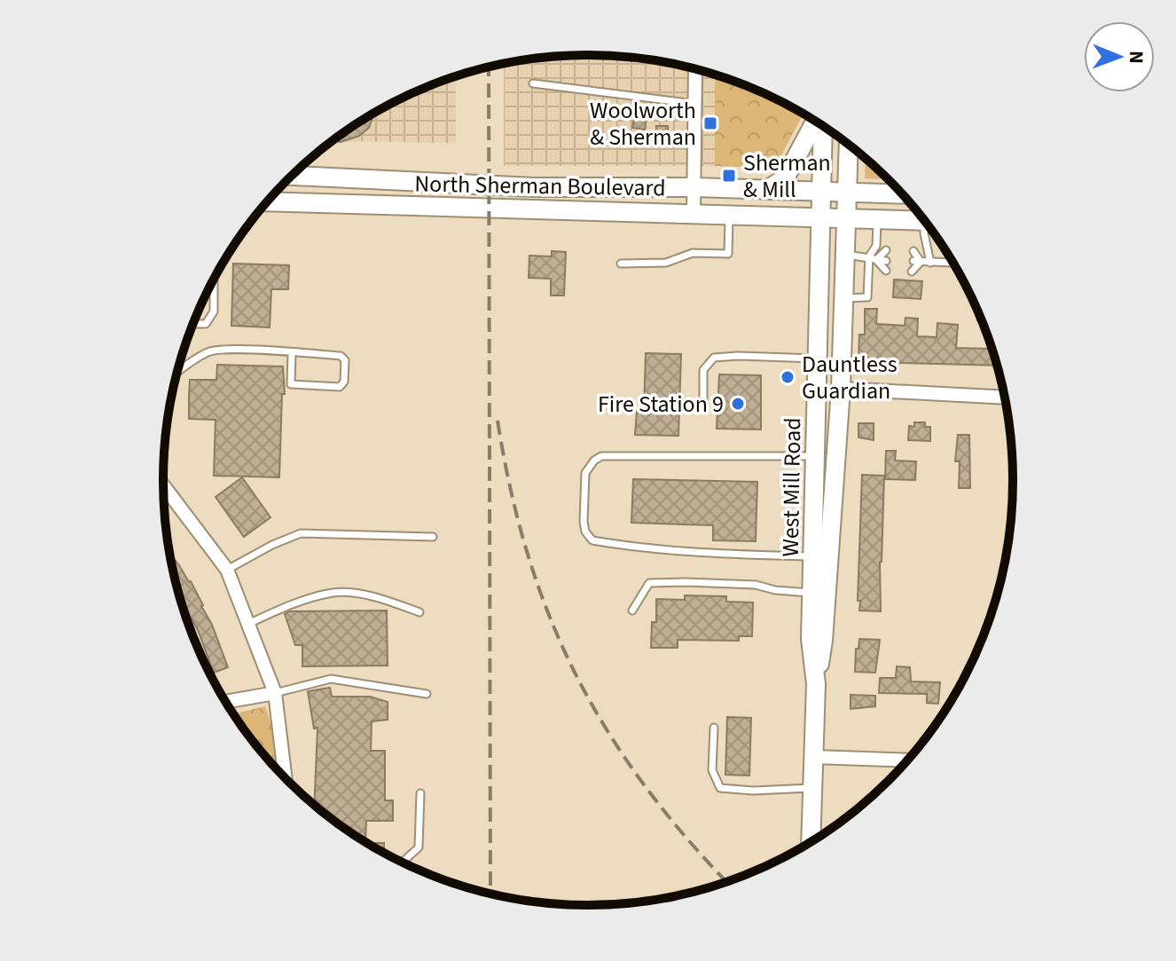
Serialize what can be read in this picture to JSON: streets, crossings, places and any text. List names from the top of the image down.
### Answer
{
  "streets": {
    "main road": ["North Sherman Boulevard", "West Mill Road"]
  },
  "crossings": [
    ["North Sherman Boulevard", "West Mill Road"]
  ],
  "places": {
    "transit": ["Woolworth & Sherman", "Sherman & Mill"],
    "other": ["Dauntless Guardian", "Fire Station 9"]
  },
  "north": "right"
}
